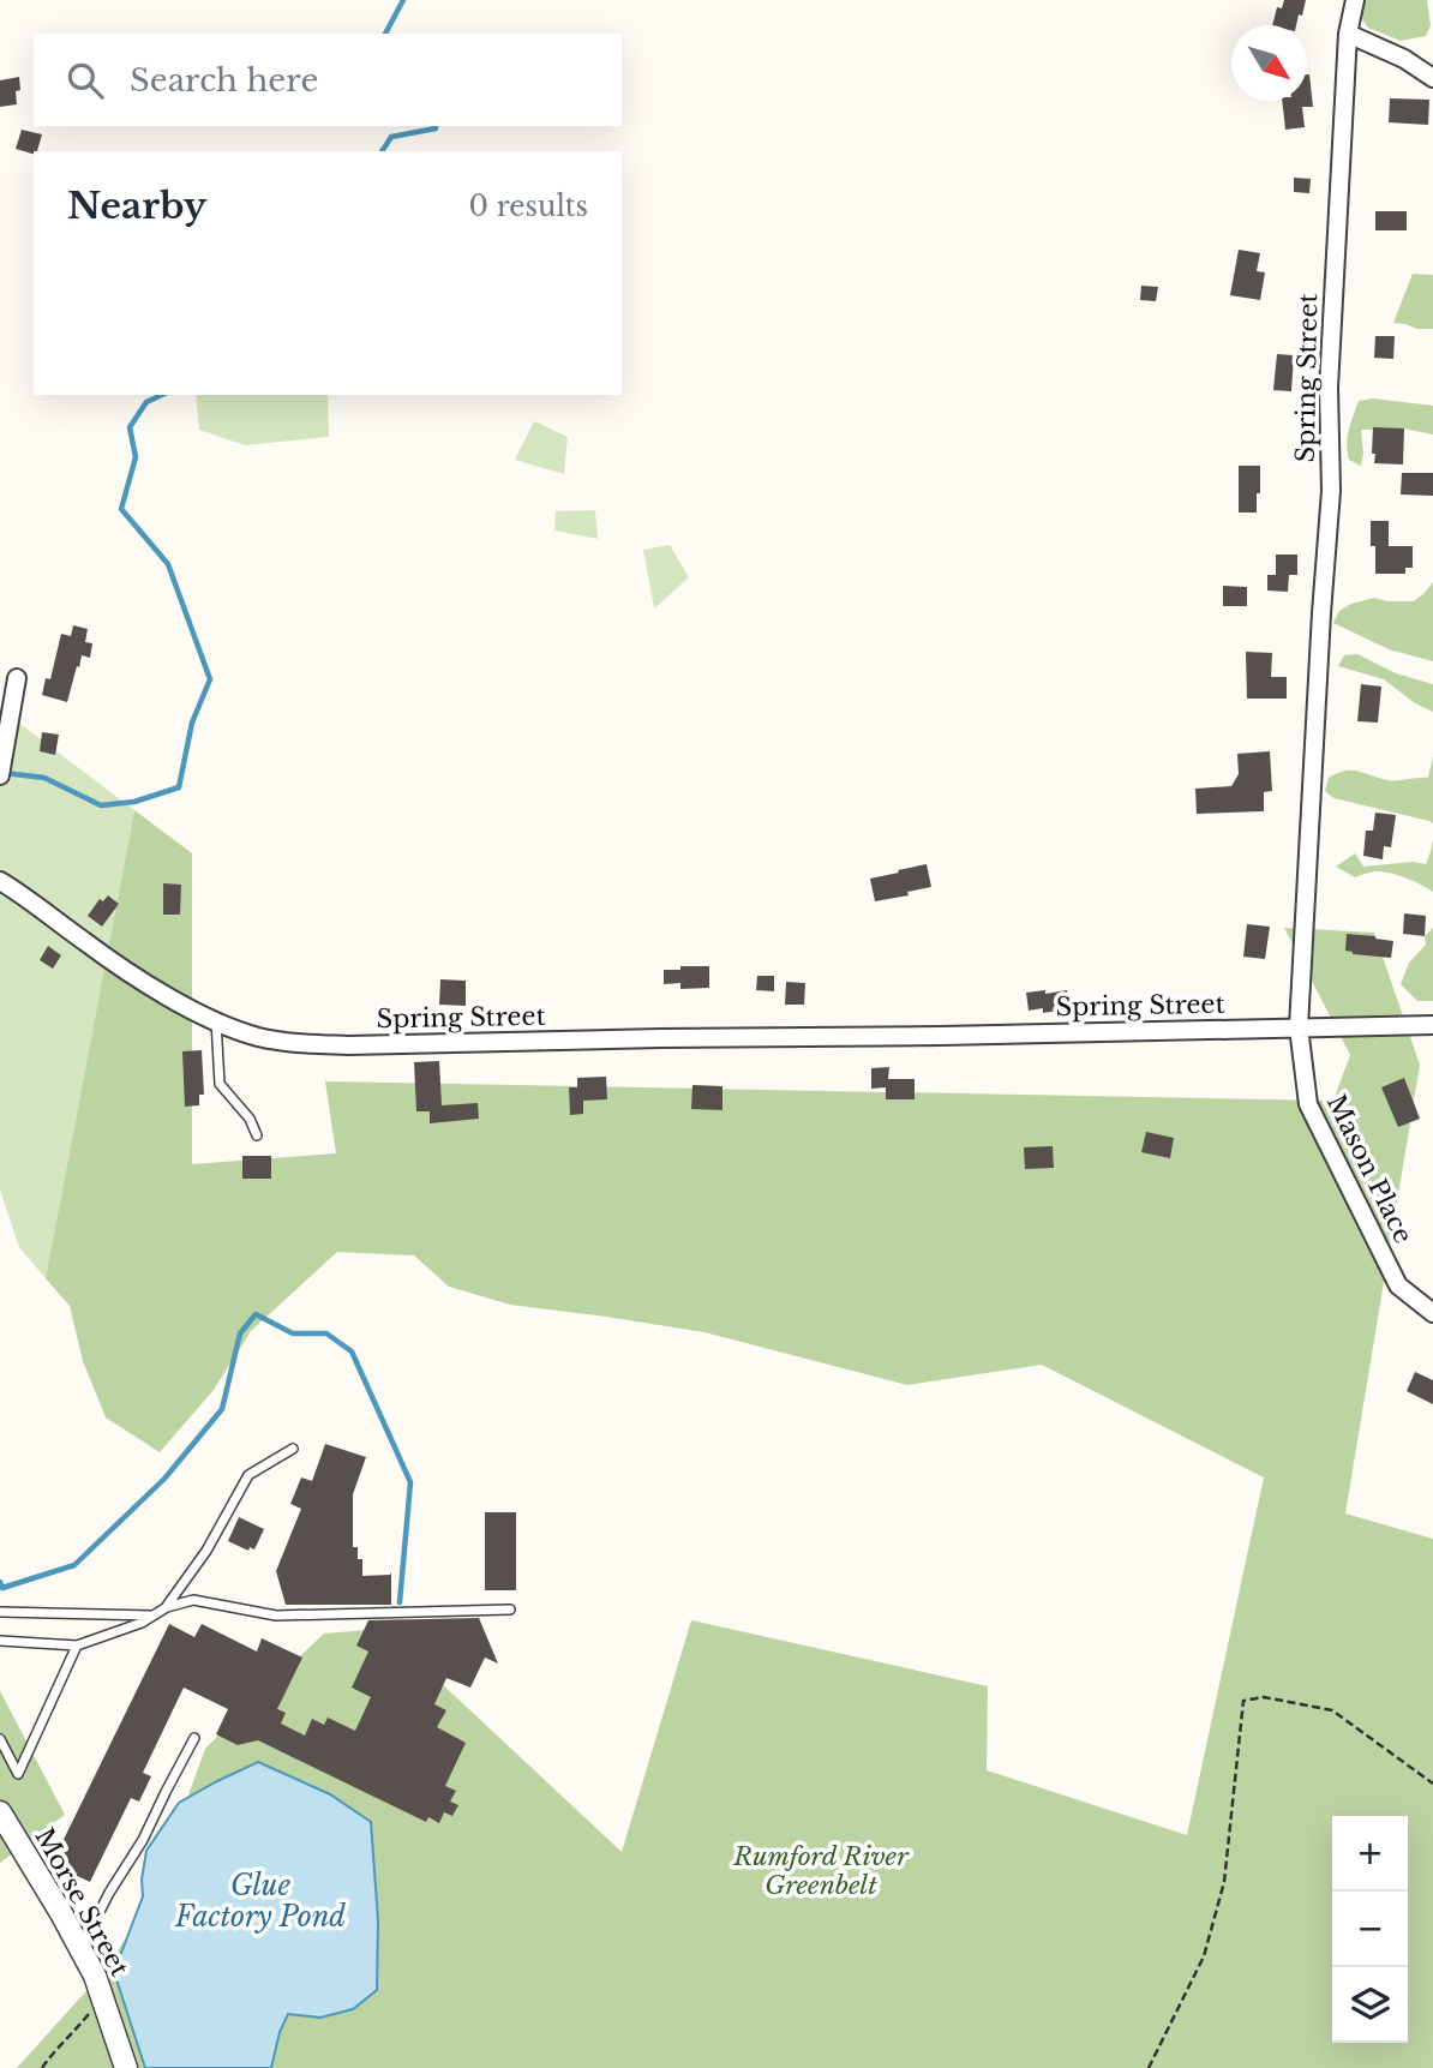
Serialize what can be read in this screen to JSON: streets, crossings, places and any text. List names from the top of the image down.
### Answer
{
  "streets": {
    "street": ["Spring Street", "Mason Place", "Morse Street"]
  },
  "crossings": [
    ["Spring Street", "Mason Place"]
  ],
  "water": ["Glue Factory Pond"],
  "parks": ["Rumford River Greenbelt"],
  "north": "bottom right",
  "page": {
    "search": "Search here",
    "heading": ["Nearby", "0 results"],
    "map_buttons": ["+", "−"]
  }
}
